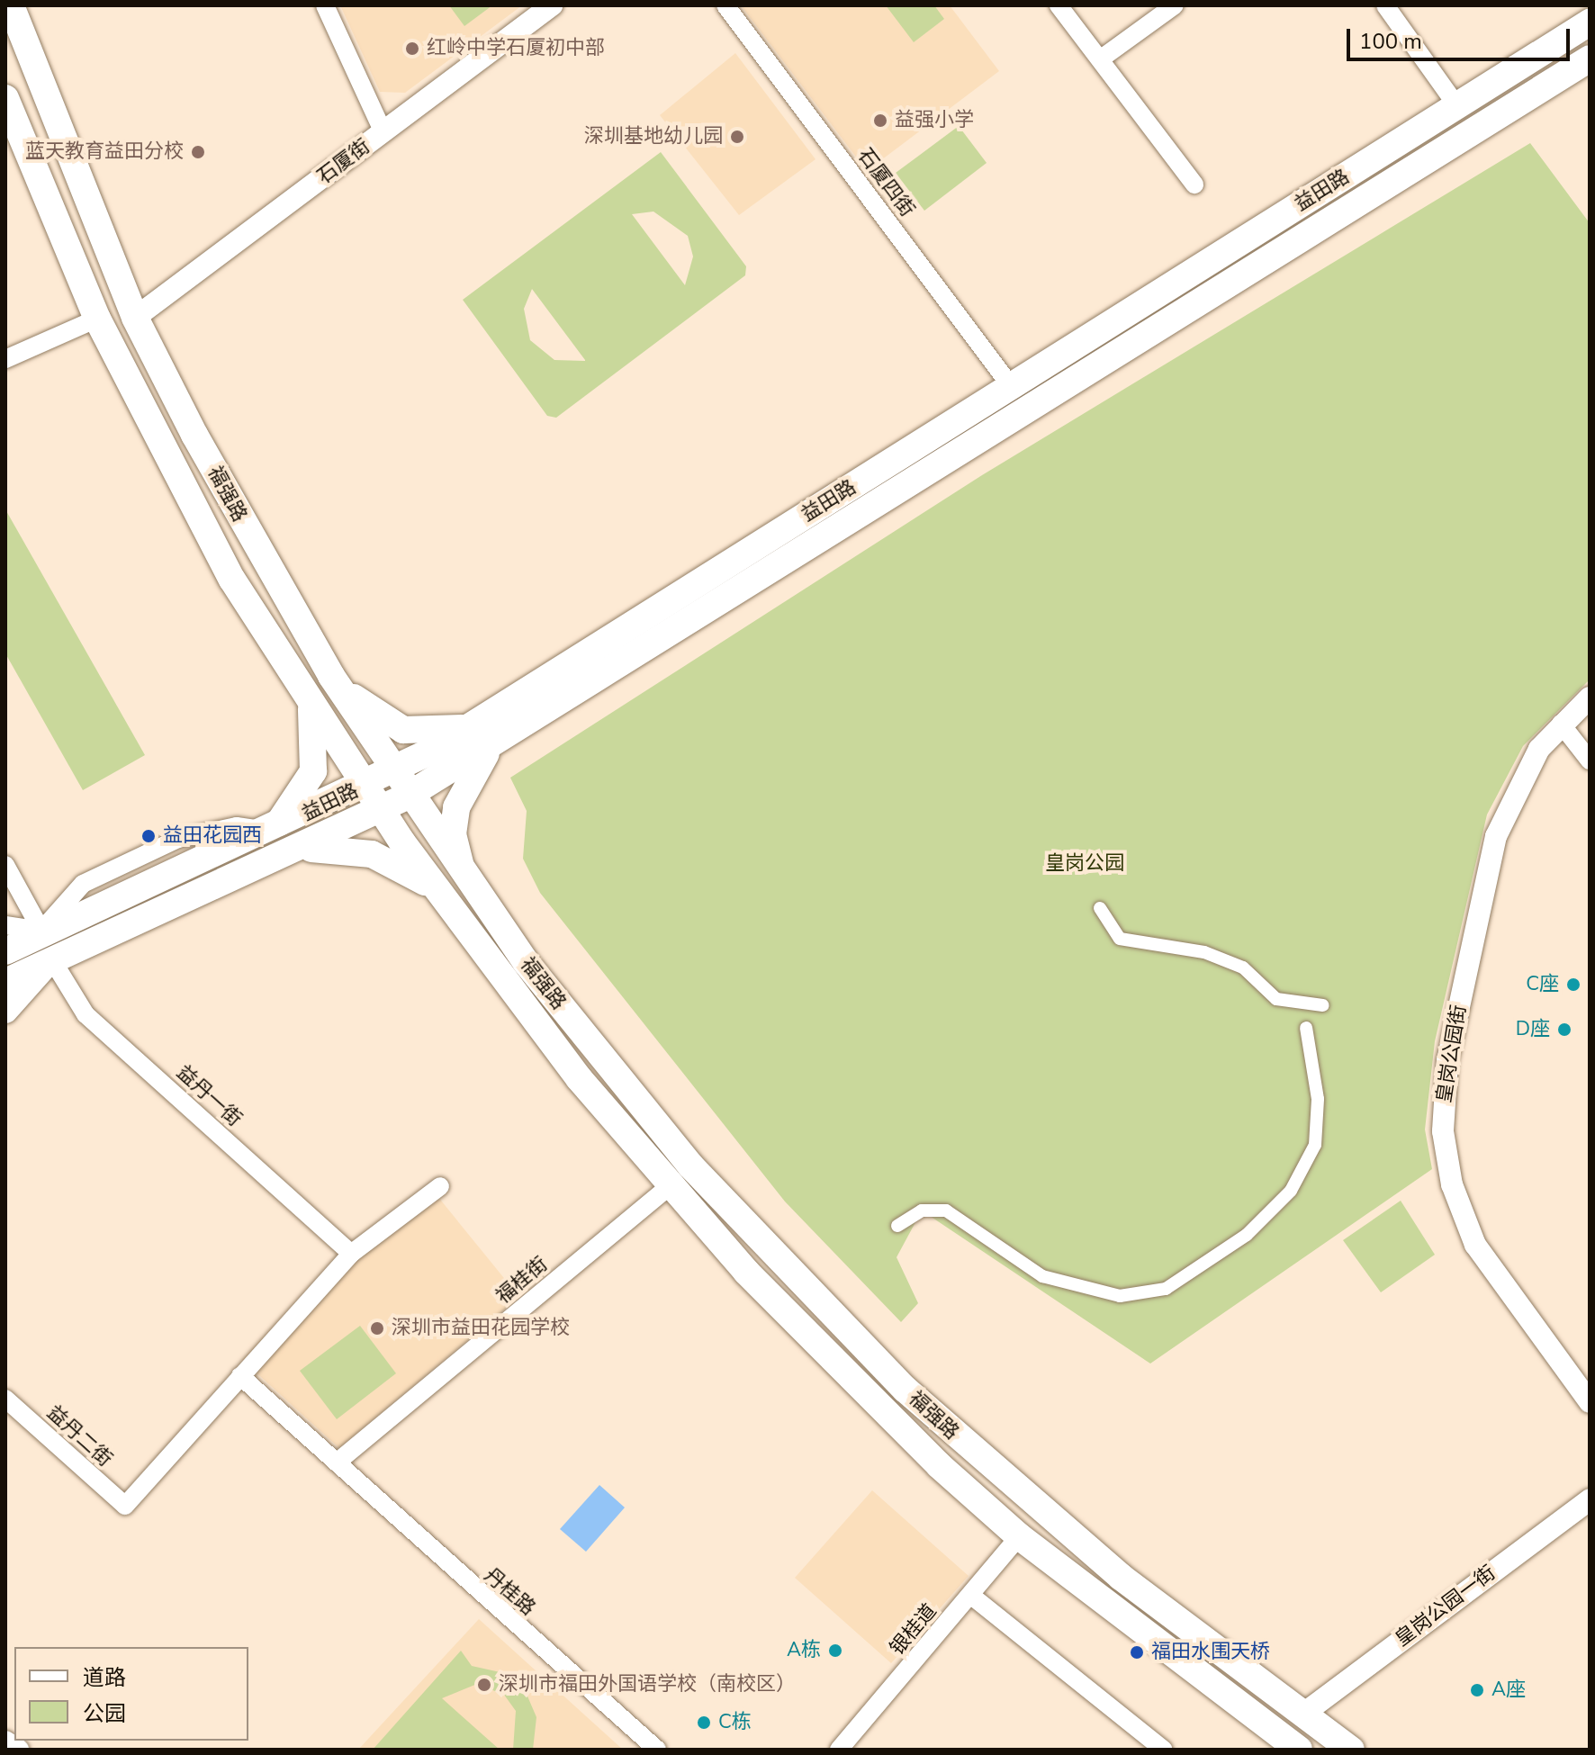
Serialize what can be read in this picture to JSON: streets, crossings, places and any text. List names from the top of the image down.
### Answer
{
  "streets": {
    "main road": ["益田路", "福强路"],
    "street": [
      "石厦街",
      "石厦四街",
      "皇岗公园街",
      "益丹一街",
      "福桂街",
      "益丹二街",
      "丹桂路",
      "皇岗公园一街",
      "银桂道"
    ]
  },
  "crossings": [
    ["石厦街", "福强路"],
    ["石厦四街", "益田路"],
    ["益田路", "福强路"],
    ["益田路", "益丹一街"],
    ["福强路", "福桂街"],
    ["福强路", "皇岗公园一街"],
    ["福强路", "银桂道"],
    ["福桂街", "丹桂路"],
    ["益丹二街", "丹桂路"]
  ],
  "parks": ["皇岗公园"],
  "places": [
    "红岭中学石厦初中部",
    "益强小学",
    "深圳基地幼儿园",
    "蓝天教育益田分校",
    "益田花园西",
    "C座",
    "D座",
    "深圳市益田花园学校",
    "A栋",
    "福田水围天桥",
    "深圳市福田外国语学校（南校区）",
    "A座",
    "C栋"
  ],
  "legend": ["道路", "公园"],
  "scale_bar": "100 m"
}
